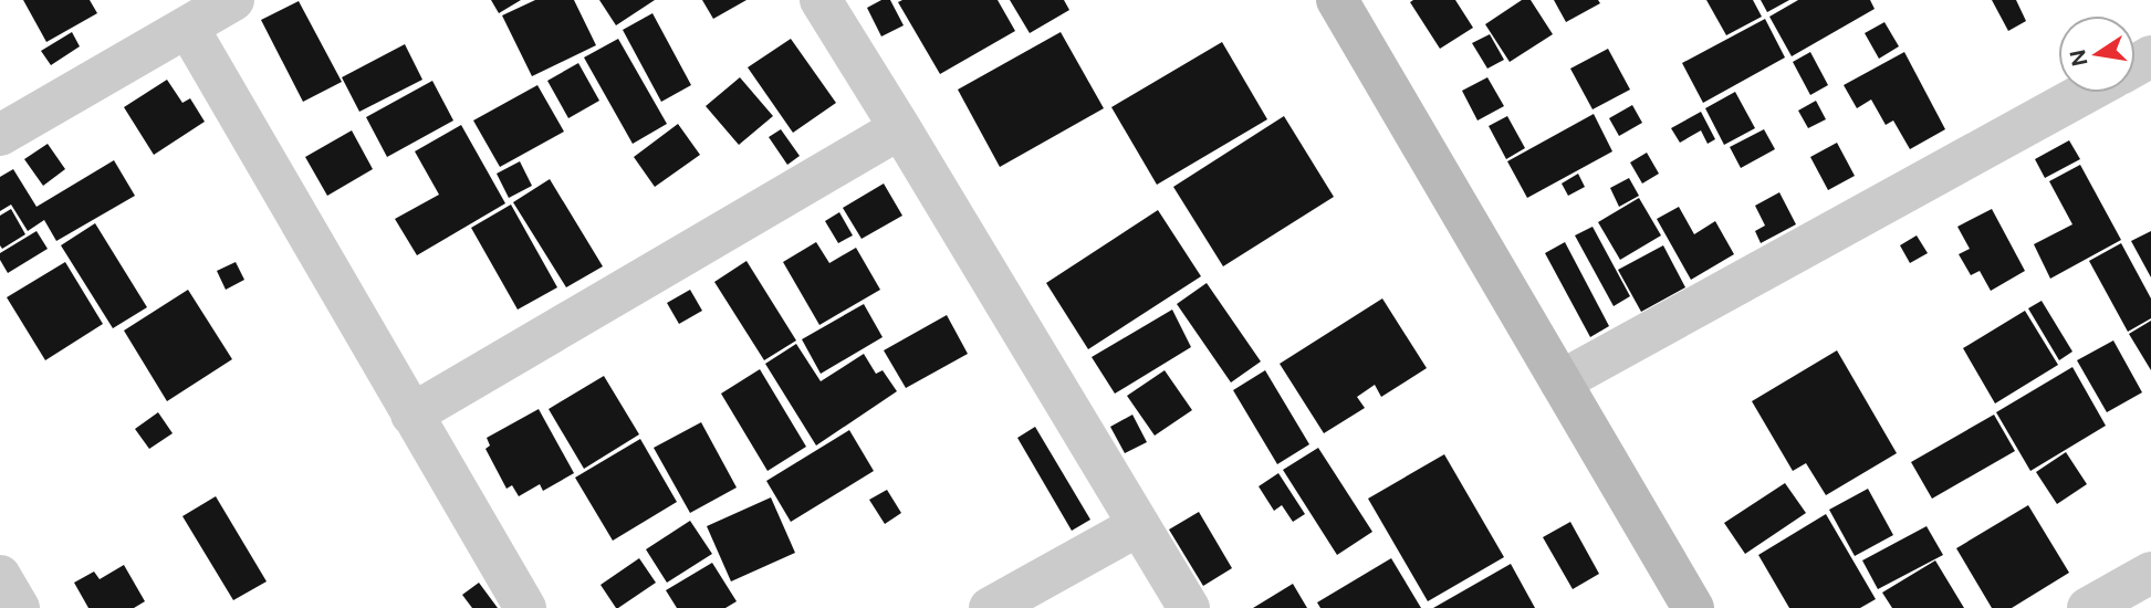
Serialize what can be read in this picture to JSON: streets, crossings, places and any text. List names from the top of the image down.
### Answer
{
  "north": "left"
}
